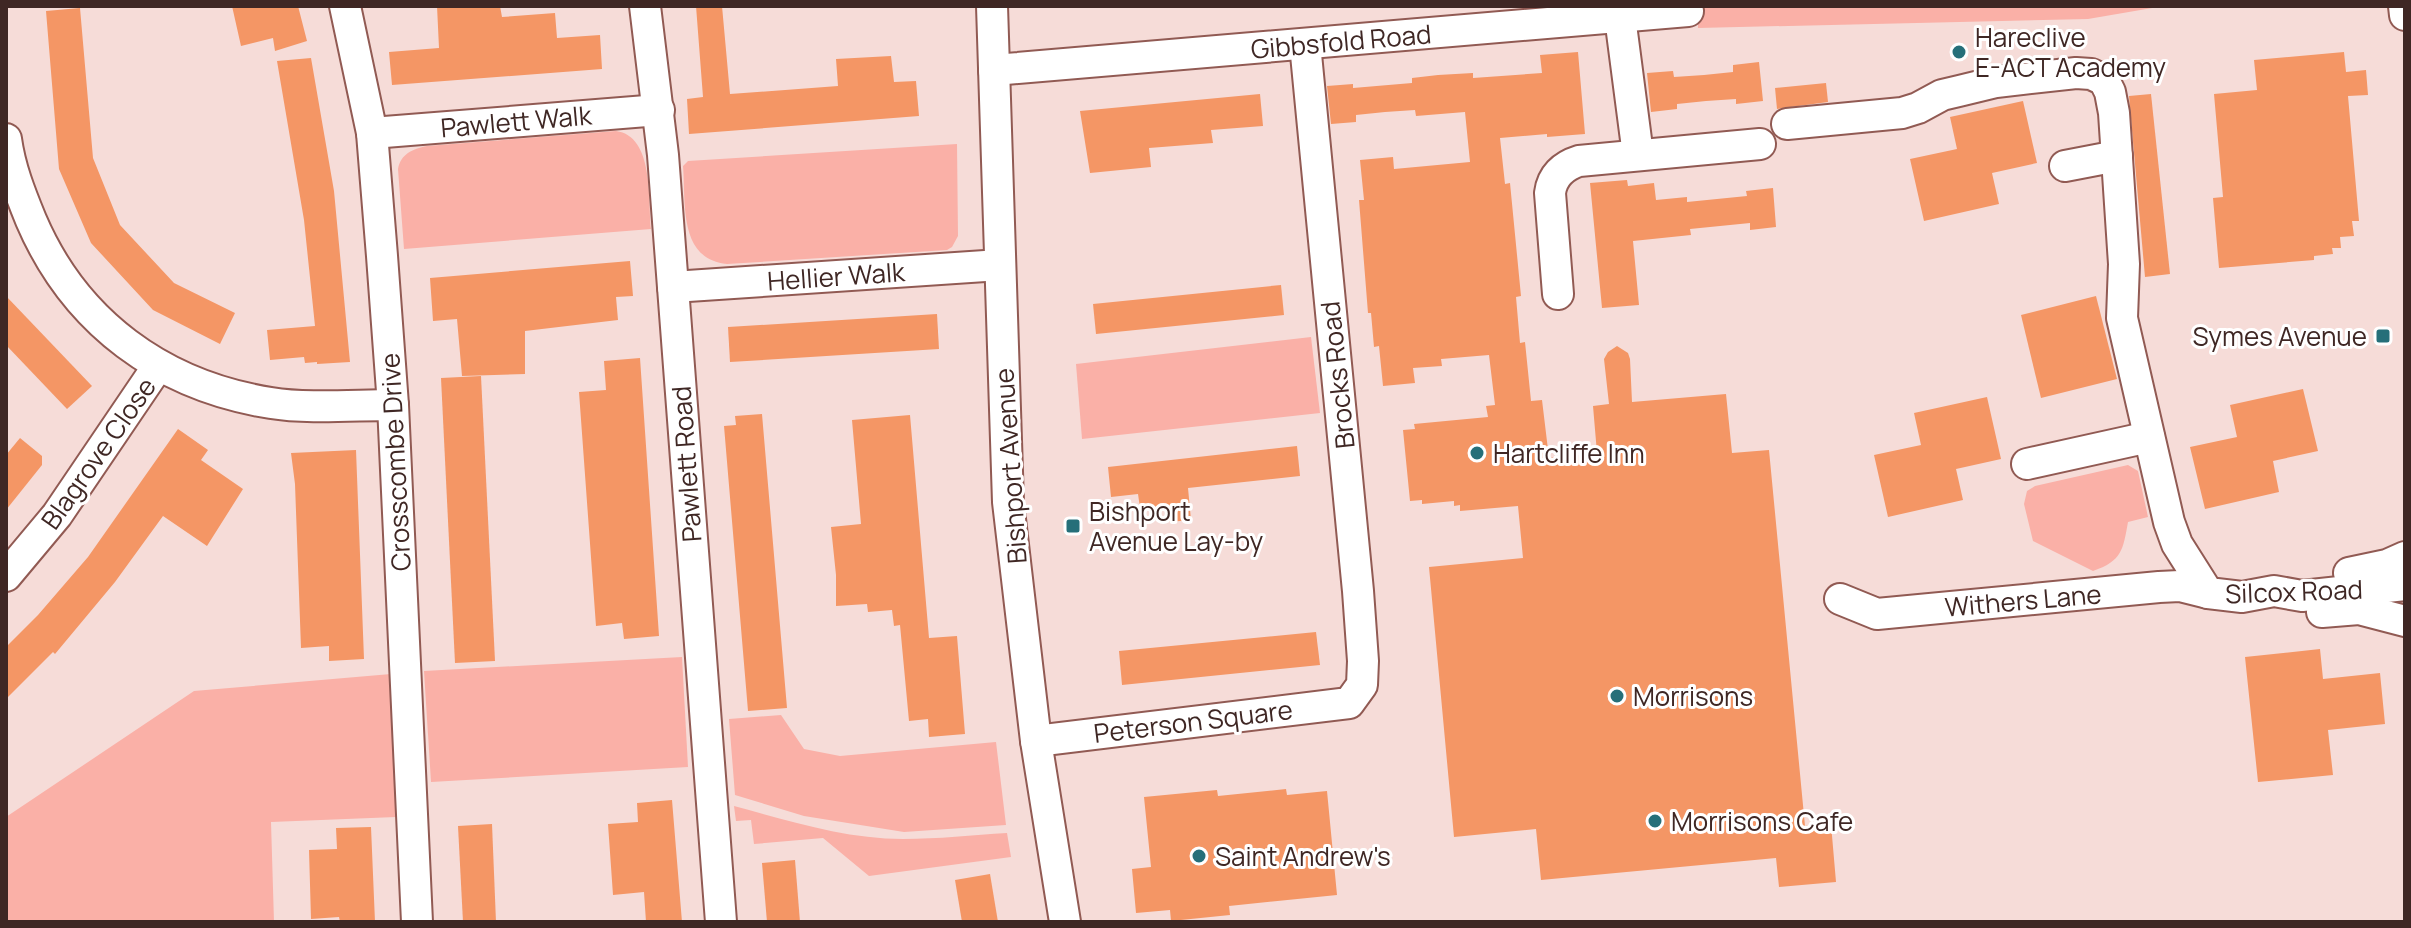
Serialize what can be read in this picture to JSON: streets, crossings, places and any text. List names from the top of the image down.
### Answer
{
  "streets": {
    "street": [
      "Gibbsfold Road",
      "Pawlett Walk",
      "Hellier Walk",
      "Brocks Road",
      "Blagrove Close",
      "Crosscombe Drive",
      "Pawlett Road",
      "Bishport Avenue",
      "Silcox Road",
      "Withers Lane",
      "Peterson Square"
    ]
  },
  "crossings": [
    ["Gibbsfold Road", "Brocks Road"],
    ["Gibbsfold Road", "Bishport Avenue"],
    ["Pawlett Walk", "Crosscombe Drive"],
    ["Pawlett Walk", "Pawlett Road"],
    ["Hellier Walk", "Pawlett Road"],
    ["Hellier Walk", "Bishport Avenue"],
    ["Brocks Road", "Peterson Square"],
    ["Bishport Avenue", "Peterson Square"],
    ["Silcox Road", "Withers Lane"]
  ],
  "places": {
    "other": [
      "Hareclive E-ACT Academy",
      "Hartcliffe Inn",
      "Morrisons",
      "Morrisons Cafe",
      "Saint Andrew's"
    ],
    "transit": ["Symes Avenue", "Bishport Avenue Lay-by"]
  }
}
